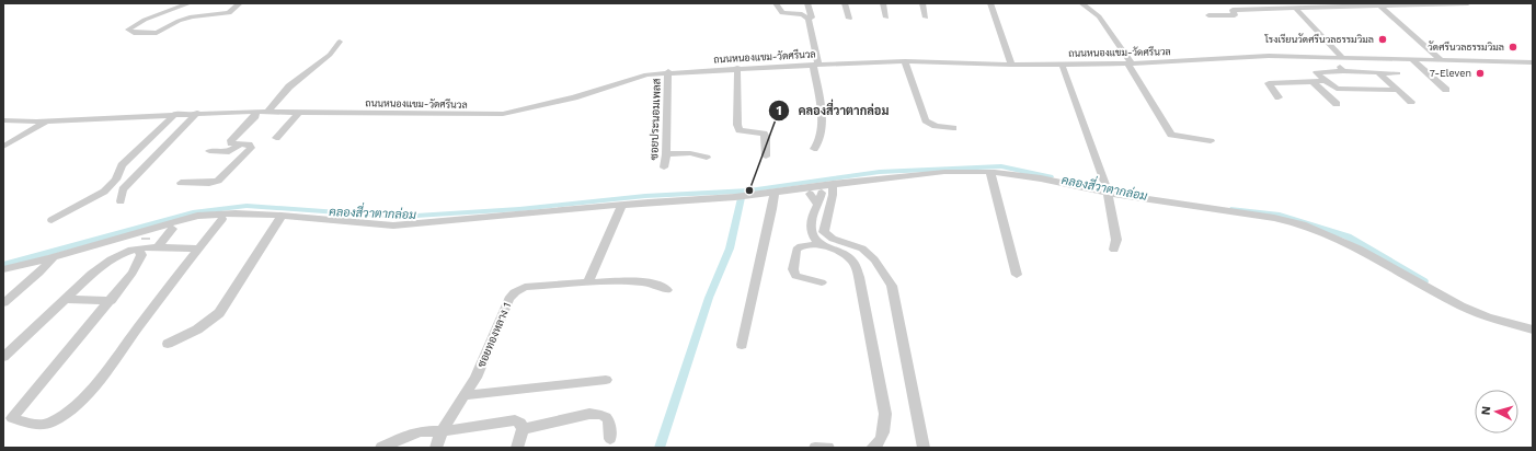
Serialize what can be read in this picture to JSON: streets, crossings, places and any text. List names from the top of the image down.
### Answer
{
  "streets": {
    "street": ["ถนนหนองแขม-วัดศรีนวล", "ซอยประนอมเพลส", "ซอยทองหลาง 1"]
  },
  "crossings": [
    ["ถนนหนองแขม-วัดศรีนวล", "ซอยประนอมเพลส"]
  ],
  "water": ["คลองสี่วาตากล่อม"],
  "places": [
    "โรงเรียนวัดศรีนวลธรรมวิมล",
    "วัดศรีนวลธรรมวิมล",
    "7-Eleven",
    "คลองสี่วาตากล่อม"
  ],
  "north": "left"
}
